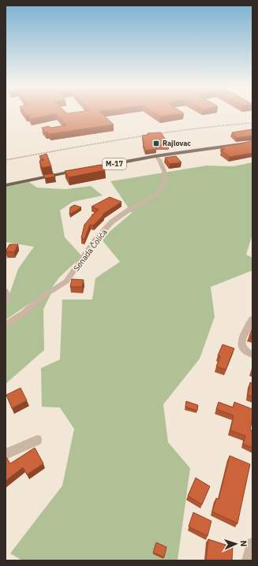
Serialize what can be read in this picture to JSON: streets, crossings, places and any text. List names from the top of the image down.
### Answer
{
  "streets": {
    "main road": ["M-17"],
    "street": ["Senada Čolića"]
  },
  "crossings": [
    ["M-17", "Senada Čolića"]
  ],
  "places": {
    "transit": ["Rajlovac"]
  },
  "north": "right"
}
